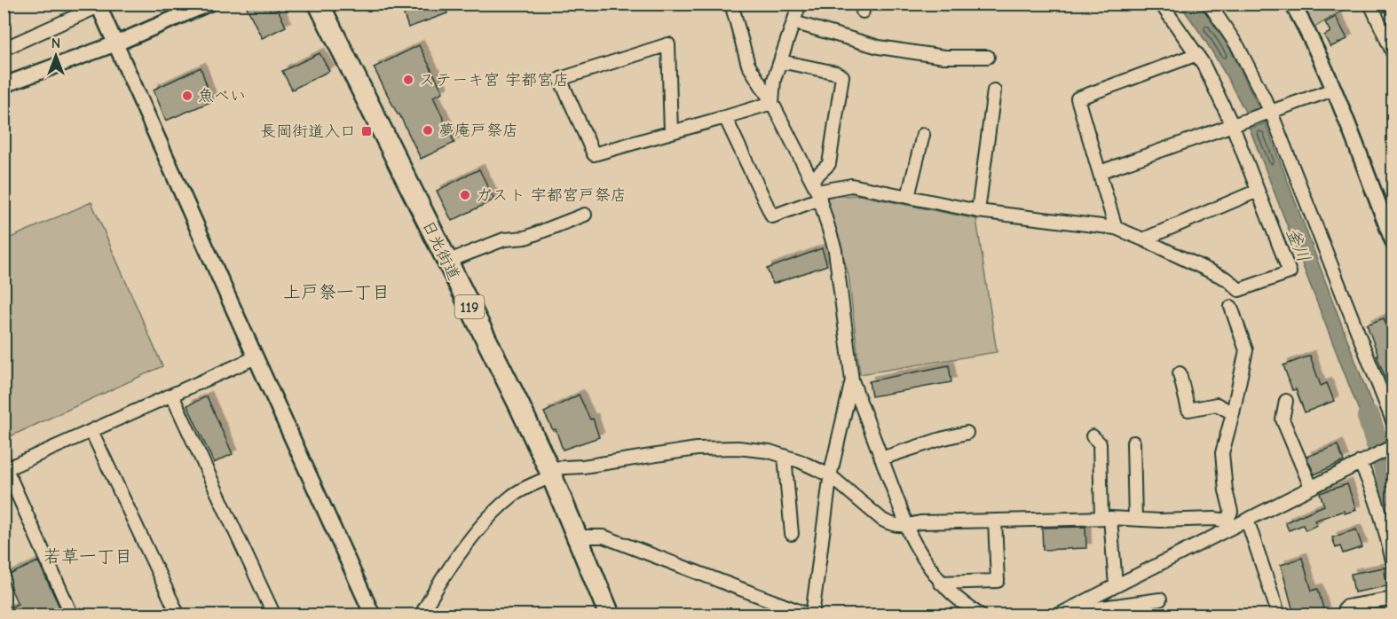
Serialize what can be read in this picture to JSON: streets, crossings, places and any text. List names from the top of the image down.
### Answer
{
  "streets": {
    "highway": ["日光街道", "119"]
  },
  "districts": ["上戸祭一丁目", "若草一丁目"],
  "water": ["釜川"],
  "places": {
    "other": [
      "ステーキ宮 宇都宮店",
      "魚べい",
      "夢庵戸祭店",
      "ガスト 宇都宮戸祭店"
    ],
    "transit": ["長岡街道入口"]
  },
  "north": "top"
}
